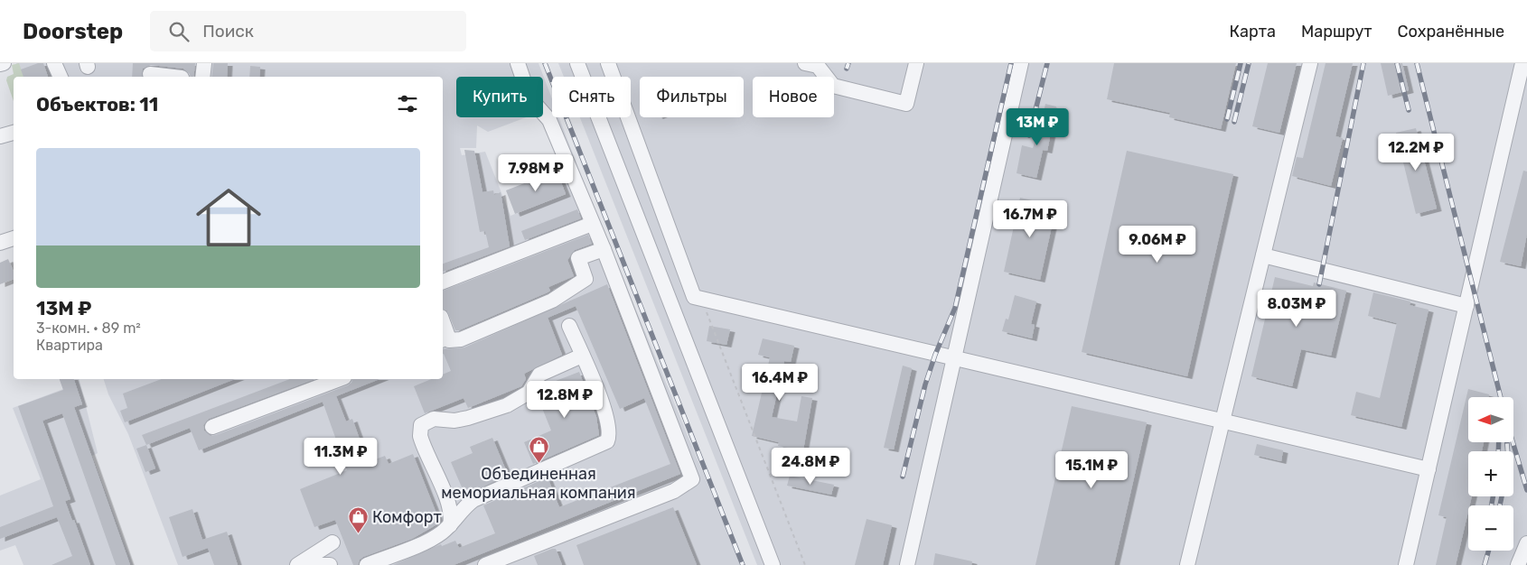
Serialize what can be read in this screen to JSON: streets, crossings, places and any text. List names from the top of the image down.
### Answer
{
  "places": {
    "shop": ["Объединенная мемориальная компания", "Комфорт"]
  },
  "north": "left",
  "page": {
    "header": "Doorstep",
    "search": "Поиск",
    "nav": ["Карта", "Маршрут", "Сохранённые"],
    "chip": [
      "Купить",
      "Снять",
      "Фильтры",
      "Новое"
    ],
    "heading": "Объектов: 11",
    "price": [
      "13M ₽",
      "12.2M ₽",
      "7.98M ₽",
      "16.7M ₽",
      "9.06M ₽",
      "8.03M ₽",
      "16.4M ₽",
      "12.8M ₽",
      "11.3M ₽",
      "24.8M ₽",
      "15.1M ₽"
    ],
    "list": [
      {
        "name": "13M ₽",
        "note": "3-комн. · 89 m² · Квартира"
      }
    ],
    "map_buttons": ["+", "−"]
  }
}
